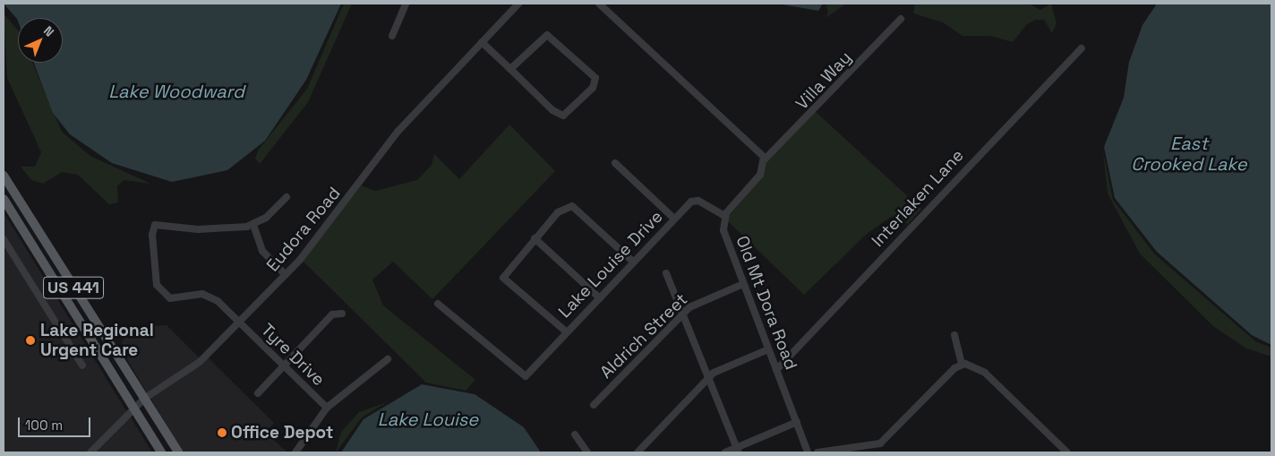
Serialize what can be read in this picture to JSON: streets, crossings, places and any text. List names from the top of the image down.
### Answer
{
  "streets": {
    "main road": ["US 441"],
    "street": [
      "Villa Way",
      "Interlaken Lane",
      "Eudora Road",
      "Lake Louise Drive",
      "Old Mt Dora Road",
      "Aldrich Street",
      "Tyre Drive"
    ]
  },
  "crossings": [
    ["Villa Way", "Old Mt Dora Road"],
    ["Interlaken Lane", "Old Mt Dora Road"],
    ["Eudora Road", "US 441"],
    ["Eudora Road", "Tyre Drive"],
    ["Lake Louise Drive", "Old Mt Dora Road"],
    ["Old Mt Dora Road", "Aldrich Street"]
  ],
  "water": ["Lake Woodward", "East Crooked Lake", "Lake Louise"],
  "places": ["Lake Regional Urgent Care", "Office Depot"],
  "scale_bar": "100 m",
  "north": "top right"
}
